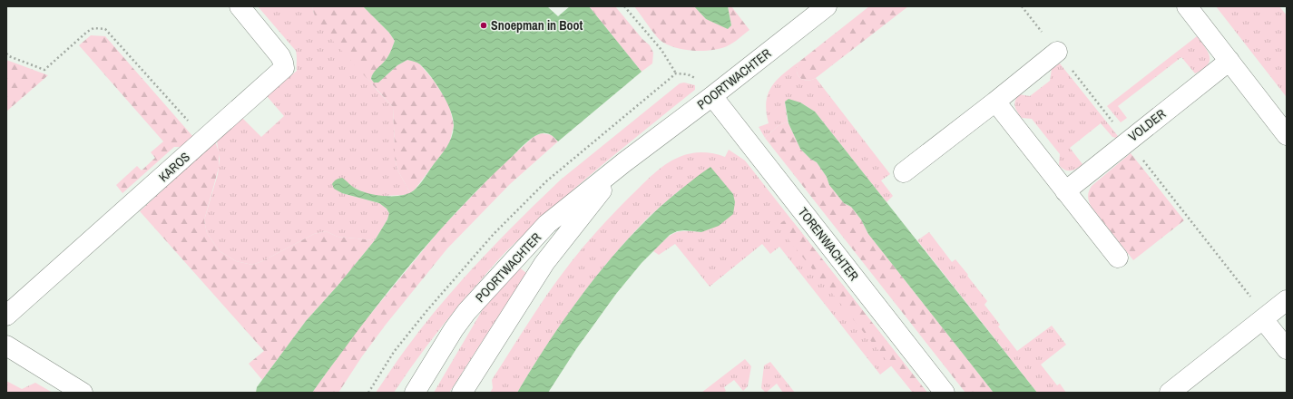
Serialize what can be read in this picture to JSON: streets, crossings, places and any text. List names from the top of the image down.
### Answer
{
  "streets": {
    "street": [
      "POORTWACHTER",
      "VOLDER",
      "KAROS",
      "TORENWACHTER"
    ]
  },
  "crossings": [
    ["POORTWACHTER", "TORENWACHTER"]
  ],
  "places": ["Snoepman in Boot"]
}
